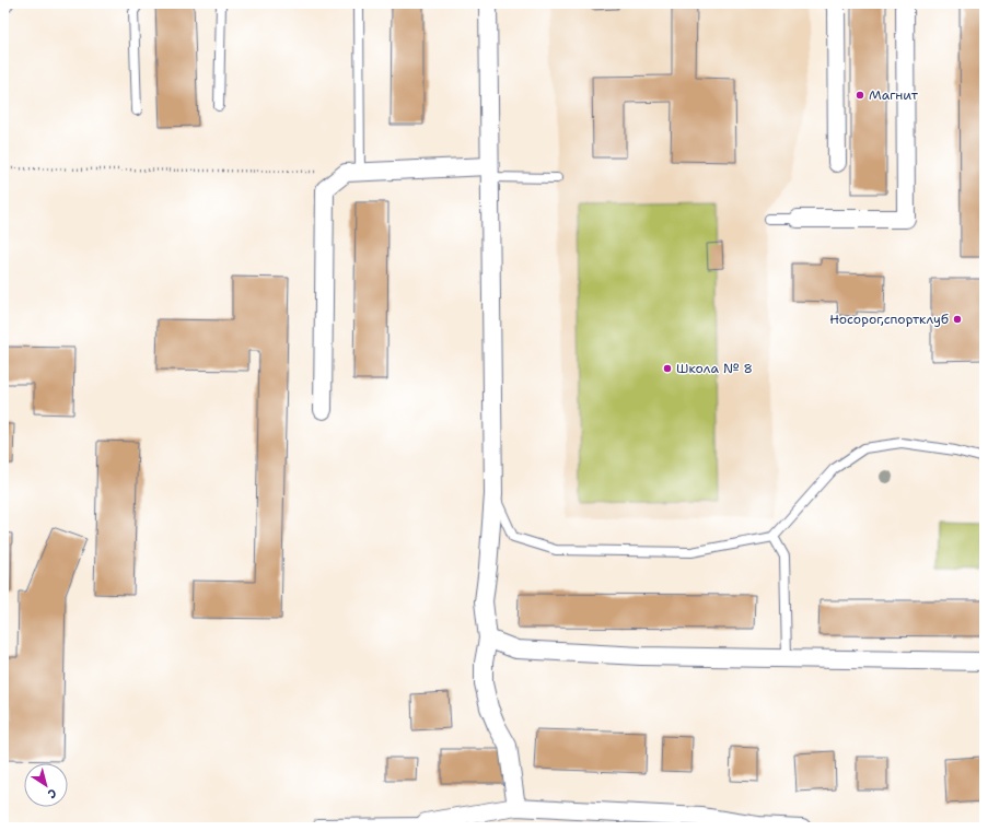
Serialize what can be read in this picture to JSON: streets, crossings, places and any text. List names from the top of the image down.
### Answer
{
  "places": ["Магнит", "Носорог,спортклуб", "Школа № 8"],
  "north": "bottom right"
}
